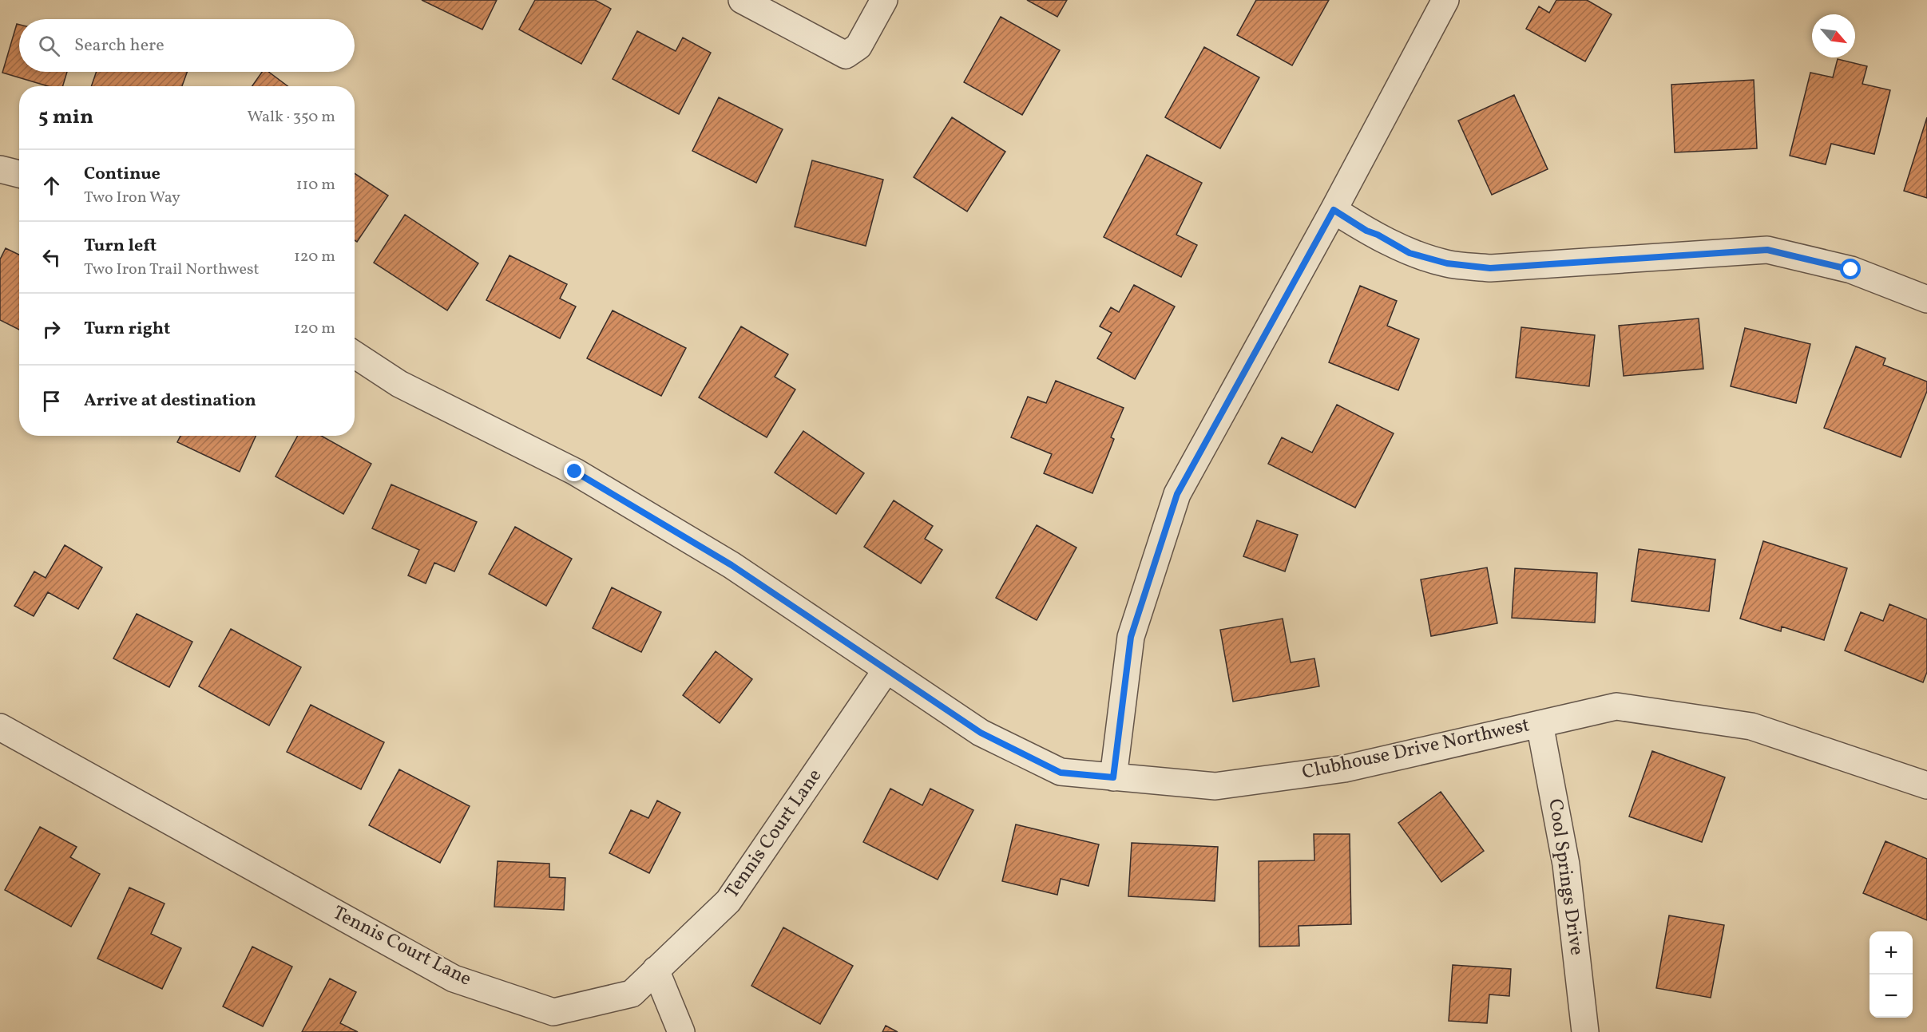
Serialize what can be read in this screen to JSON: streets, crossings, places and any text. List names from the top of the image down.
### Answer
{
  "streets": {
    "street": ["Clubhouse Drive Northwest", "Tennis Court Lane", "Cool Springs Drive"]
  },
  "crossings": [
    ["Clubhouse Drive Northwest", "Tennis Court Lane"],
    ["Clubhouse Drive Northwest", "Cool Springs Drive"]
  ],
  "north": "bottom right",
  "page": {
    "search": "Search here",
    "heading": ["5 min", "Walk · 350 m"],
    "list": [
      ["Continue", "Two Iron Way", "110 m"],
      ["Turn left", "Two Iron Trail Northwest", "120 m"],
      ["Turn right", "120 m"],
      "Arrive at destination"
    ],
    "map_buttons": ["+", "−"]
  }
}
